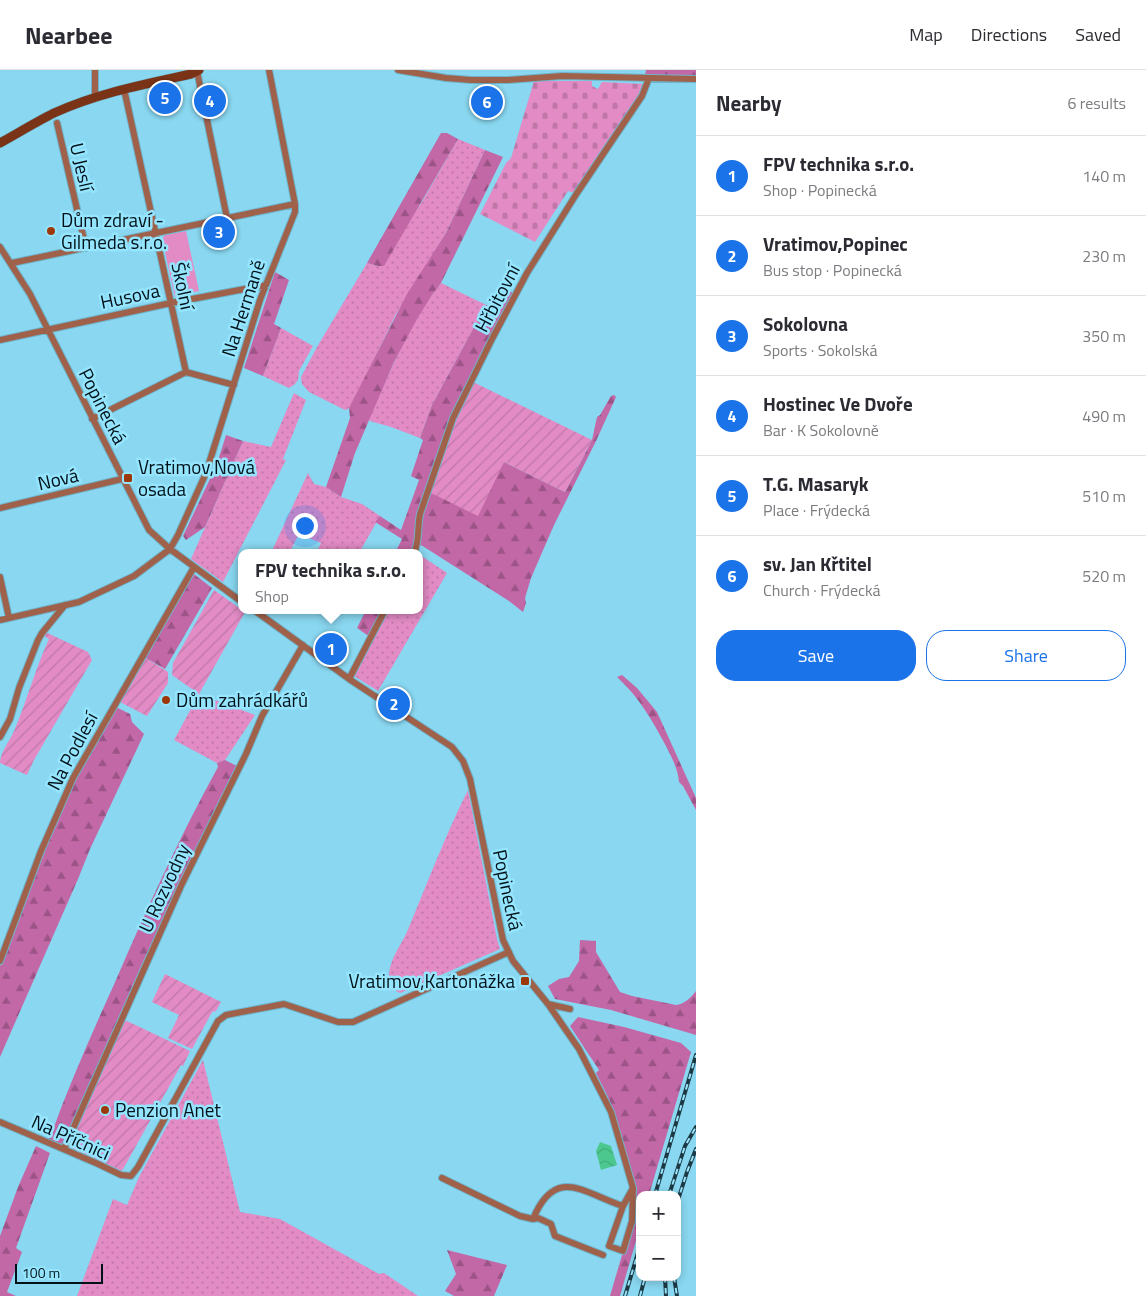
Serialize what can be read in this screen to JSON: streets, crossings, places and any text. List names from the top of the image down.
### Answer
{
  "streets": {
    "street": [
      "U Jeslí",
      "Školní",
      "Husova",
      "Hřbitovní",
      "Na Hermaně",
      "Popinecká",
      "Nová",
      "Na Podlesí",
      "U Rozvodny",
      "Na Příčnici"
    ]
  },
  "crossings": [
    ["Školní", "Husova"],
    ["Husova", "Na Hermaně"],
    ["Husova", "Popinecká"],
    ["Na Hermaně", "Popinecká"],
    ["Popinecká", "Nová"],
    ["Popinecká", "Na Podlesí"],
    ["Popinecká", "U Rozvodny"],
    ["Popinecká", "Na Příčnici"],
    ["U Rozvodny", "Na Příčnici"]
  ],
  "places": {
    "other": ["Dům zdraví - Gilmeda s.r.o.", "Dům zahrádkářů", "Penzion Anet"],
    "transit": ["Vratimov,Nová osada", "Vratimov,Kartonážka"]
  },
  "scale_bar": "100 m",
  "page": {
    "header": "Nearbee",
    "nav": ["Map", "Directions", "Saved"],
    "heading": ["Nearby", "6 results"],
    "pins": [
      "5",
      "4",
      "6",
      "3",
      "1",
      "2"
    ],
    "list": [
      {
        "mark": "1",
        "name": "FPV technika s.r.o.",
        "note": "Shop · Popinecká",
        "value": "140 m"
      },
      {
        "mark": "2",
        "name": "Vratimov,Popinec",
        "note": "Bus stop · Popinecká",
        "value": "230 m"
      },
      {
        "mark": "3",
        "name": "Sokolovna",
        "note": "Sports · Sokolská",
        "value": "350 m"
      },
      {
        "mark": "4",
        "name": "Hostinec Ve Dvoře",
        "note": "Bar · K Sokolovně",
        "value": "490 m"
      },
      {
        "mark": "5",
        "name": "T.G. Masaryk",
        "note": "Place · Frýdecká",
        "value": "510 m"
      },
      {
        "mark": "6",
        "name": "sv. Jan Křtitel",
        "note": "Church · Frýdecká",
        "value": "520 m"
      }
    ],
    "popup": ["FPV technika s.r.o.", "Shop"],
    "buttons": ["Save", "Share"],
    "map_buttons": ["+", "−"],
    "scale": "100 m"
  }
}
